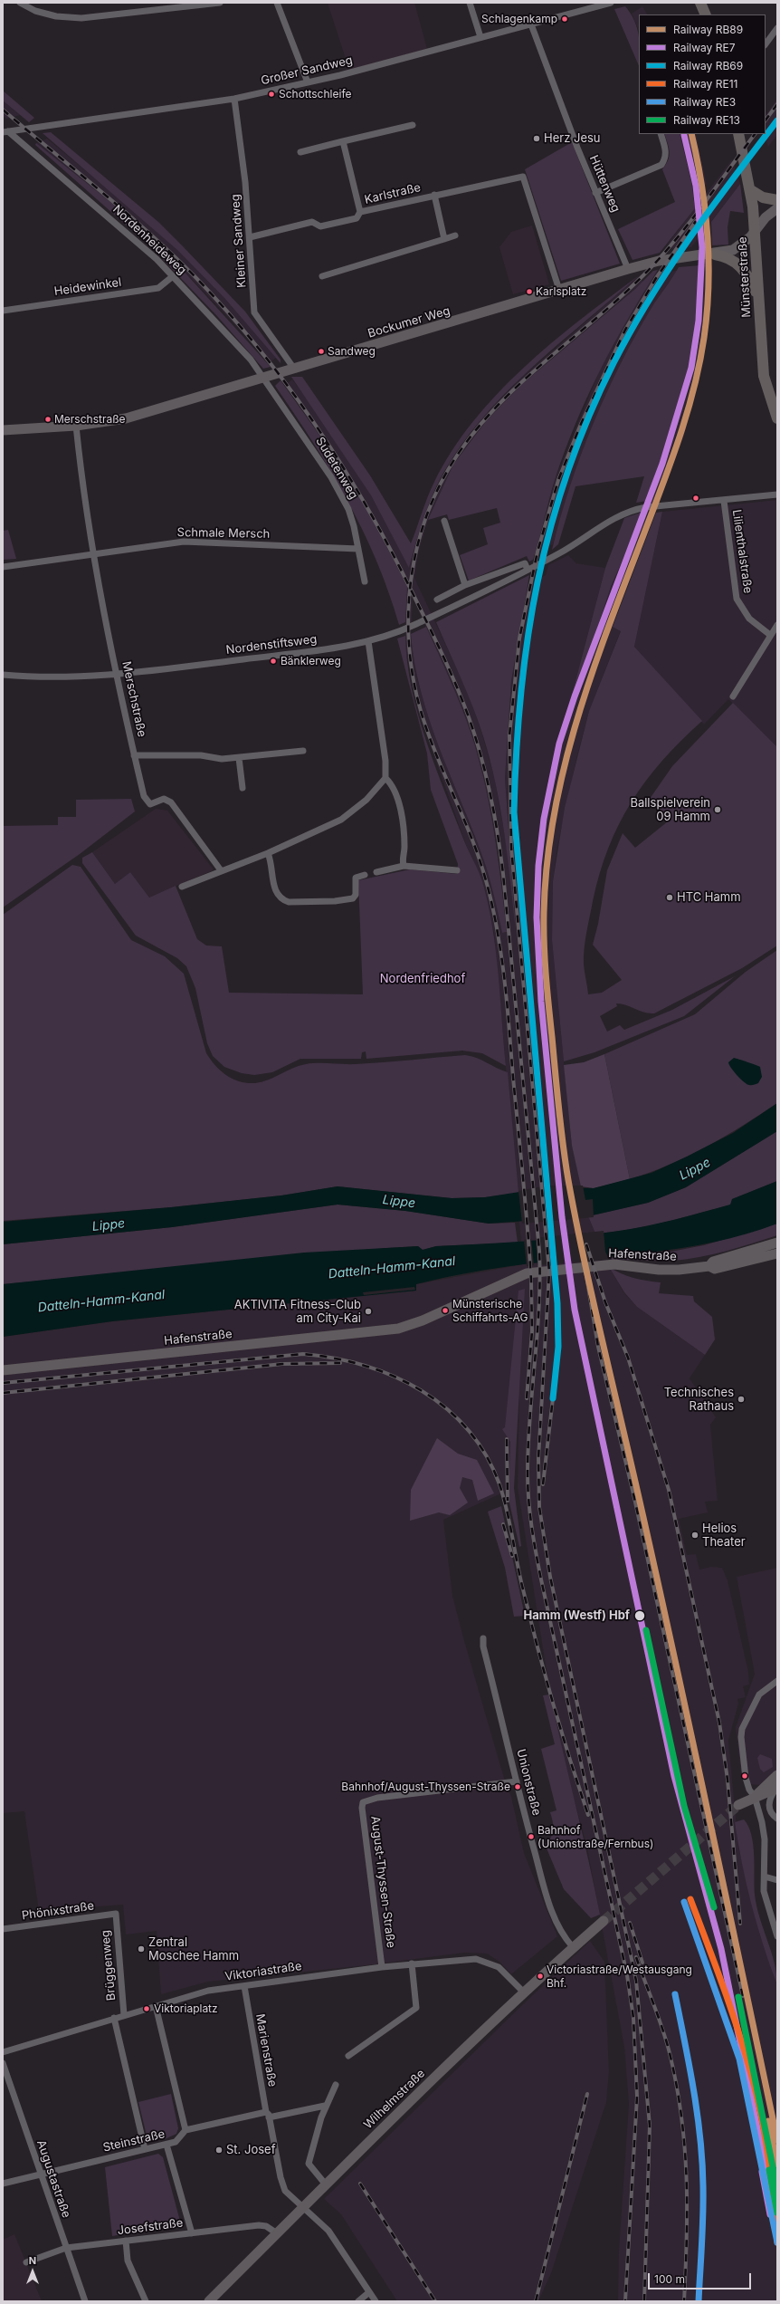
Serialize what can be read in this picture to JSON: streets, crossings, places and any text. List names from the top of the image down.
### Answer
{
  "streets": {
    "main road": [
      "Münsterstraße",
      "Bockumer Weg",
      "Hafenstraße",
      "Wilhelmstraße"
    ],
    "street": [
      "Großer Sandweg",
      "Hüttenweg",
      "Karlstraße",
      "Nordenheideweg",
      "Kleiner Sandweg",
      "Heidewinkel",
      "Sudetenweg",
      "Schmale Mersch",
      "Lilienthalstraße",
      "Nordenstiftsweg",
      "Merschstraße",
      "Unionstraße",
      "August-Thyssen-Straße",
      "Phönixstraße",
      "Brüggenweg",
      "Viktoriastraße",
      "Marienstraße",
      "Steinstraße",
      "Augustastraße",
      "Josefstraße"
    ]
  },
  "crossings": [
    ["Großer Sandweg", "Hüttenweg"],
    ["Großer Sandweg", "Nordenheideweg"],
    ["Großer Sandweg", "Kleiner Sandweg"],
    ["Hüttenweg", "Bockumer Weg"],
    ["Karlstraße", "Kleiner Sandweg"],
    ["Karlstraße", "Bockumer Weg"],
    ["Nordenheideweg", "Heidewinkel"],
    ["Nordenheideweg", "Bockumer Weg"],
    ["Nordenheideweg", "Sudetenweg"],
    ["Kleiner Sandweg", "Bockumer Weg"],
    ["Münsterstraße", "Bockumer Weg"],
    ["Bockumer Weg", "Sudetenweg"],
    ["Bockumer Weg", "Merschstraße"],
    ["Sudetenweg", "Schmale Mersch"],
    ["Schmale Mersch", "Merschstraße"],
    ["Lilienthalstraße", "Nordenstiftsweg"],
    ["Nordenstiftsweg", "Merschstraße"],
    ["Unionstraße", "August-Thyssen-Straße"],
    ["Unionstraße", "Wilhelmstraße"],
    ["August-Thyssen-Straße", "Viktoriastraße"],
    ["Phönixstraße", "Brüggenweg"],
    ["Brüggenweg", "Viktoriastraße"],
    ["Viktoriastraße", "Marienstraße"],
    ["Viktoriastraße", "Wilhelmstraße"],
    ["Marienstraße", "Wilhelmstraße"],
    ["Wilhelmstraße", "Josefstraße"],
    ["Steinstraße", "Augustastraße"],
    ["Augustastraße", "Josefstraße"]
  ],
  "water": ["Lippe", "Datteln-Hamm-Kanal"],
  "parks": ["Nordenfriedhof"],
  "places": [
    "Schlagenkamp",
    "Schottschleife",
    "Herz Jesu",
    "Karlsplatz",
    "Sandweg",
    "Merschstraße",
    "Bänklerweg",
    "Ballspielverein 09 Hamm",
    "HTC Hamm",
    "Münsterische Schiffahrts-AG",
    "AKTIVITA Fitness-Club am City-Kai",
    "Technisches Rathaus",
    "Helios Theater",
    "Hamm (Westf) Hbf",
    "Bahnhof/August-Thyssen-Straße",
    "Bahnhof (Unionstraße/Fernbus)",
    "Zentral Moschee Hamm",
    "Victoriastraße/Westausgang Bhf.",
    "Viktoriaplatz",
    "St. Josef"
  ],
  "lines": [
    "rail line RB69",
    "rail line RB89",
    "rail line RE7",
    "rail line RE13",
    "rail line RE11",
    "rail line RE3"
  ],
  "legend": [
    "Railway RB89",
    "Railway RE7",
    "Railway RB69",
    "Railway RE11",
    "Railway RE3",
    "Railway RE13"
  ],
  "scale_bar": "100 m",
  "north": "top"
}
